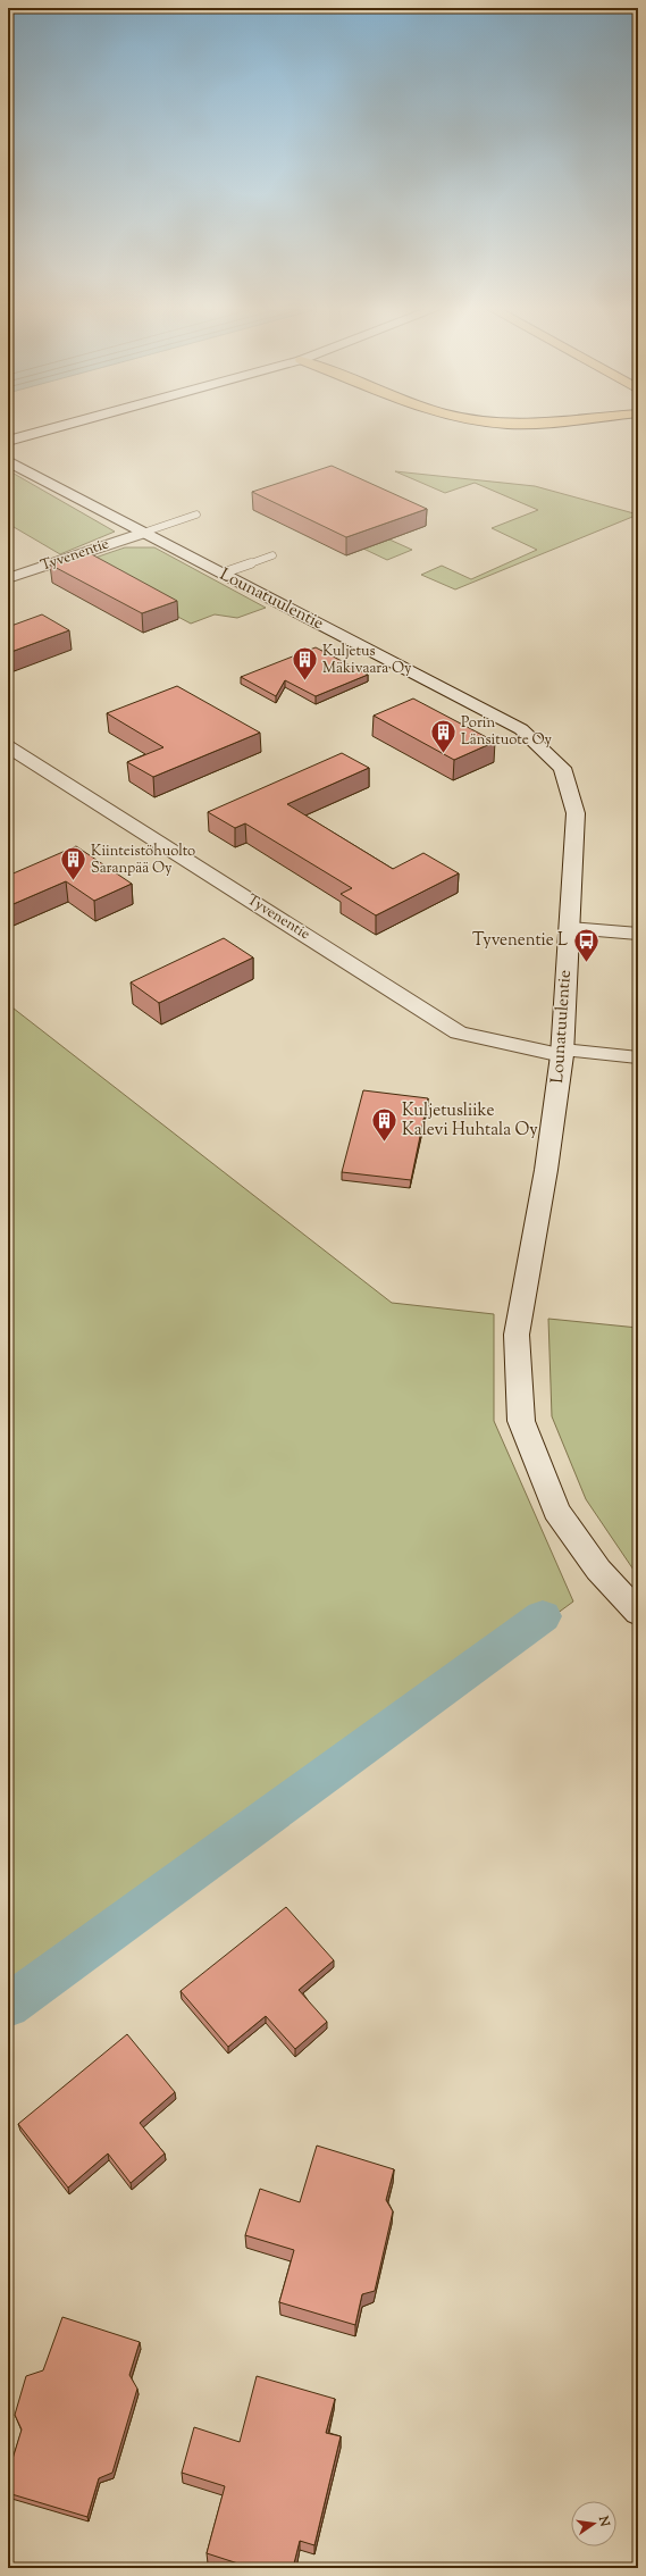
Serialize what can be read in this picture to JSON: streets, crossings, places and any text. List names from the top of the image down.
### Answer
{
  "streets": {
    "street": ["Tyvenentie", "Lounatuulentie"]
  },
  "crossings": [
    ["Tyvenentie", "Lounatuulentie"]
  ],
  "places": {
    "building": [
      "Kuljetus Mäkivaara Oy",
      "Porin Länsituote Oy",
      "Kiinteistöhuolto Saranpää Oy",
      "Kuljetusliike Kalevi Huhtala Oy"
    ],
    "bus stop": ["Tyvenentie L"]
  },
  "north": "right"
}
